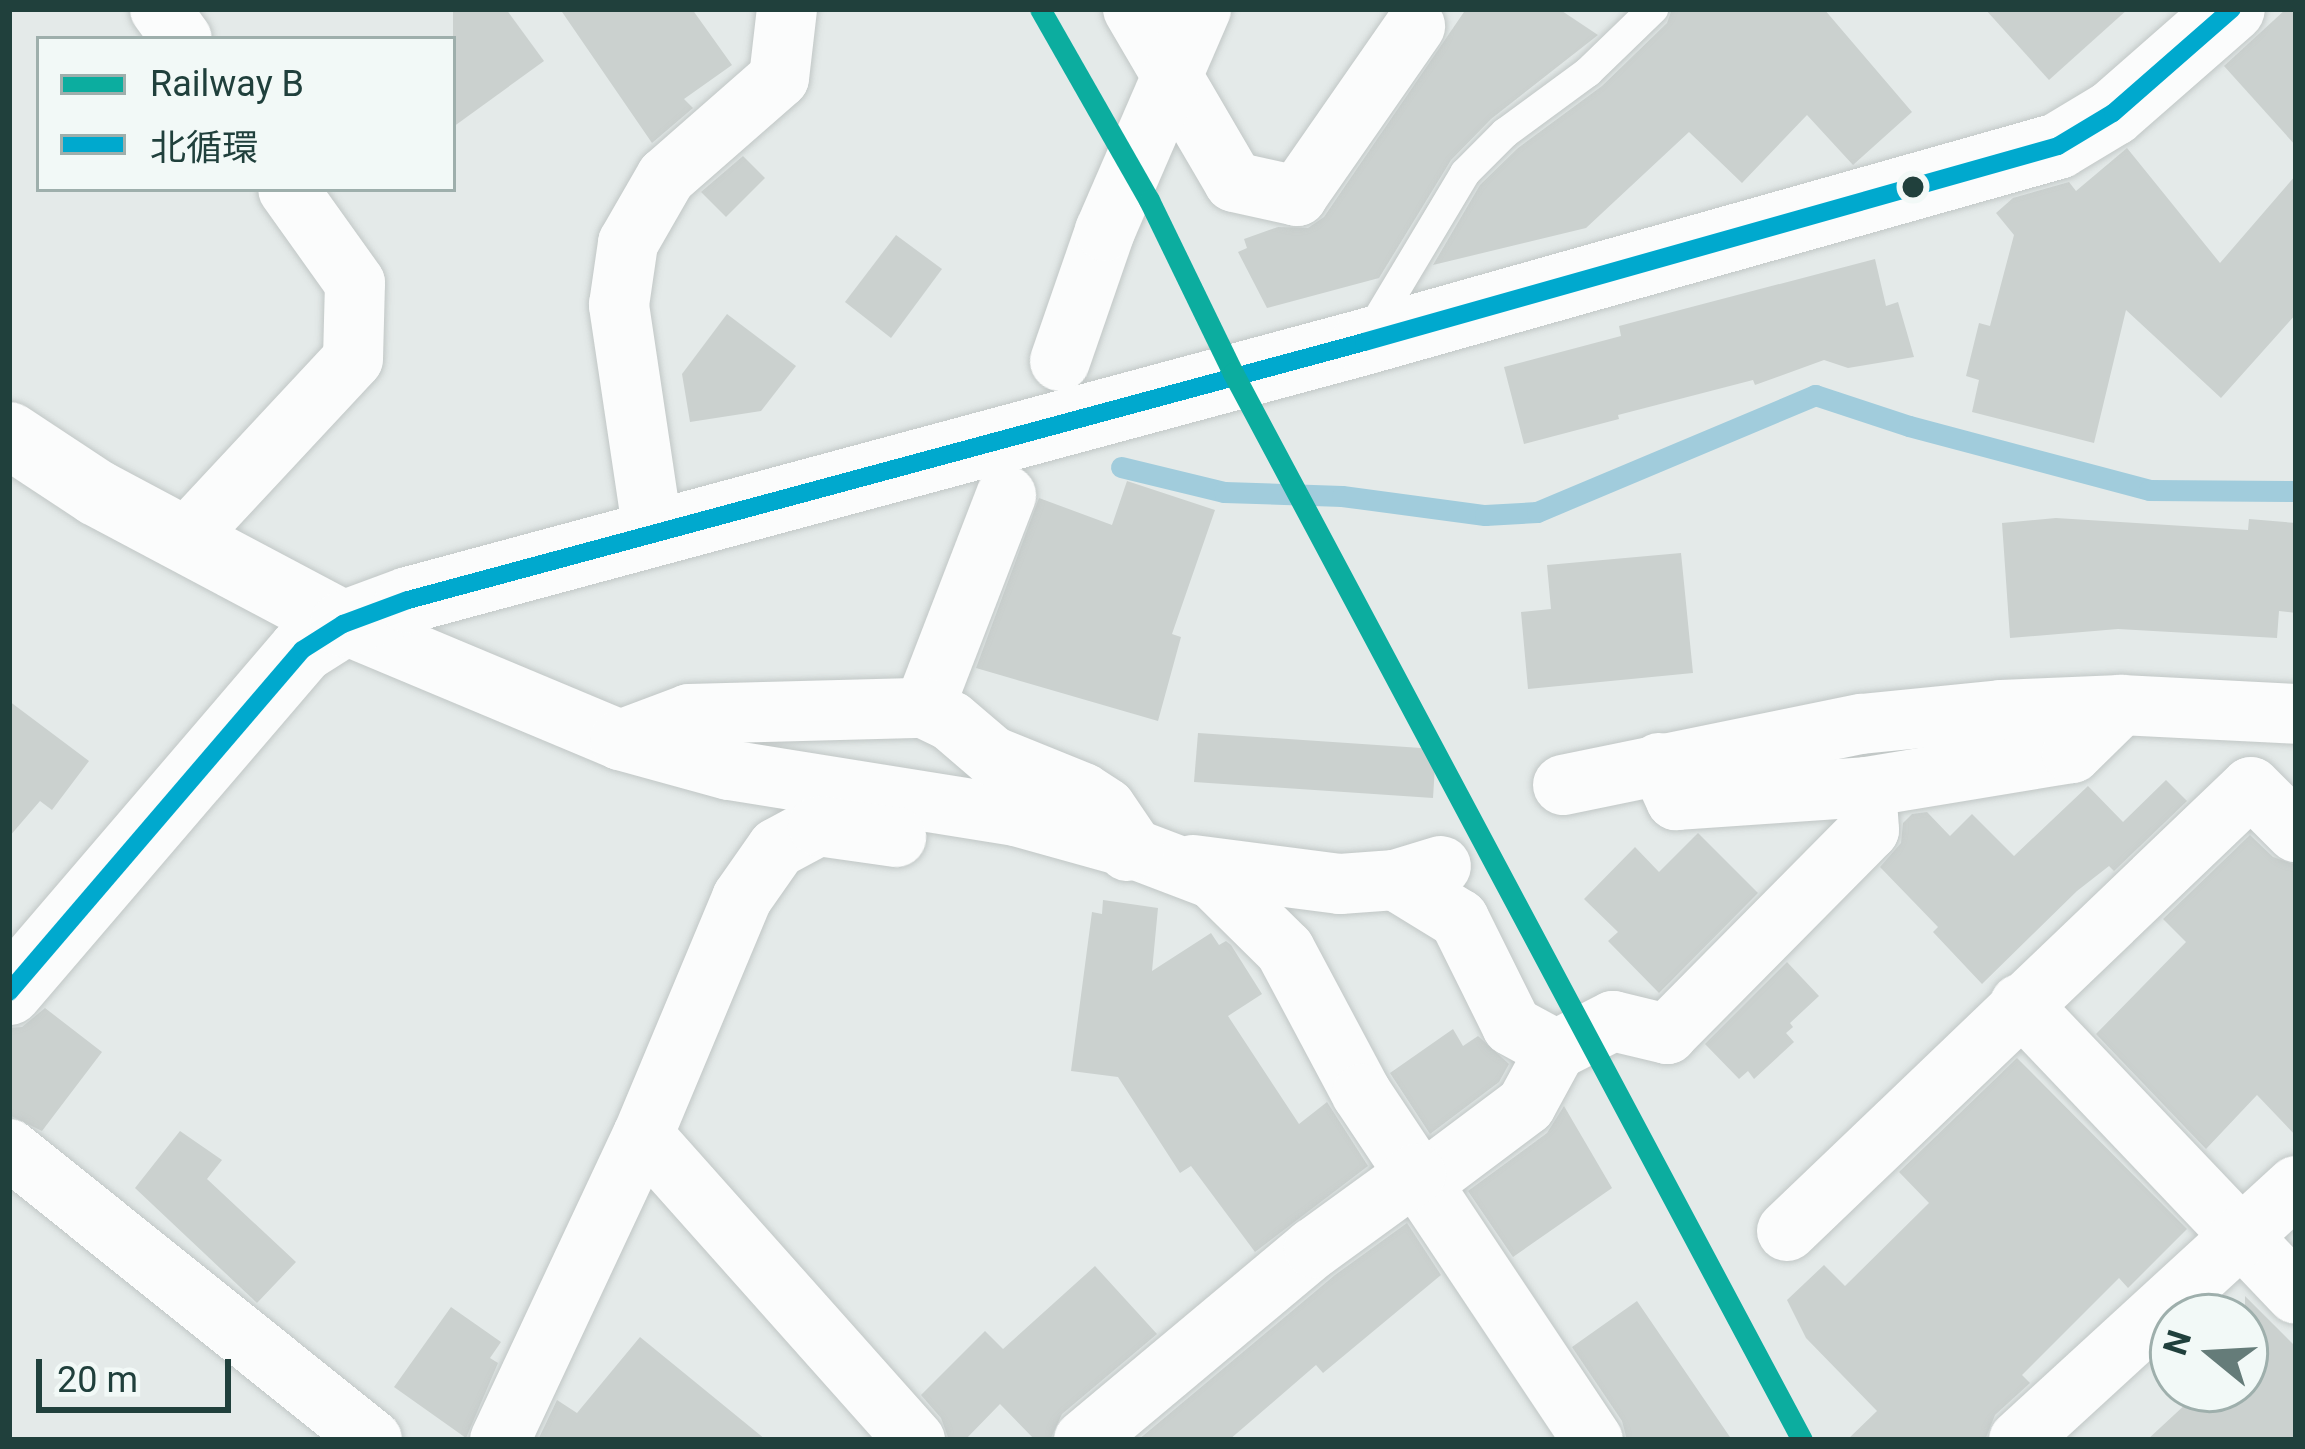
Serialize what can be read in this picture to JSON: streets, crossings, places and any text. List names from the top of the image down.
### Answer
{
  "lines": ["rail line B", "transit line 北循環"],
  "legend": ["Railway B", "北循環"],
  "scale_bar": "20 m",
  "north": "left"
}
